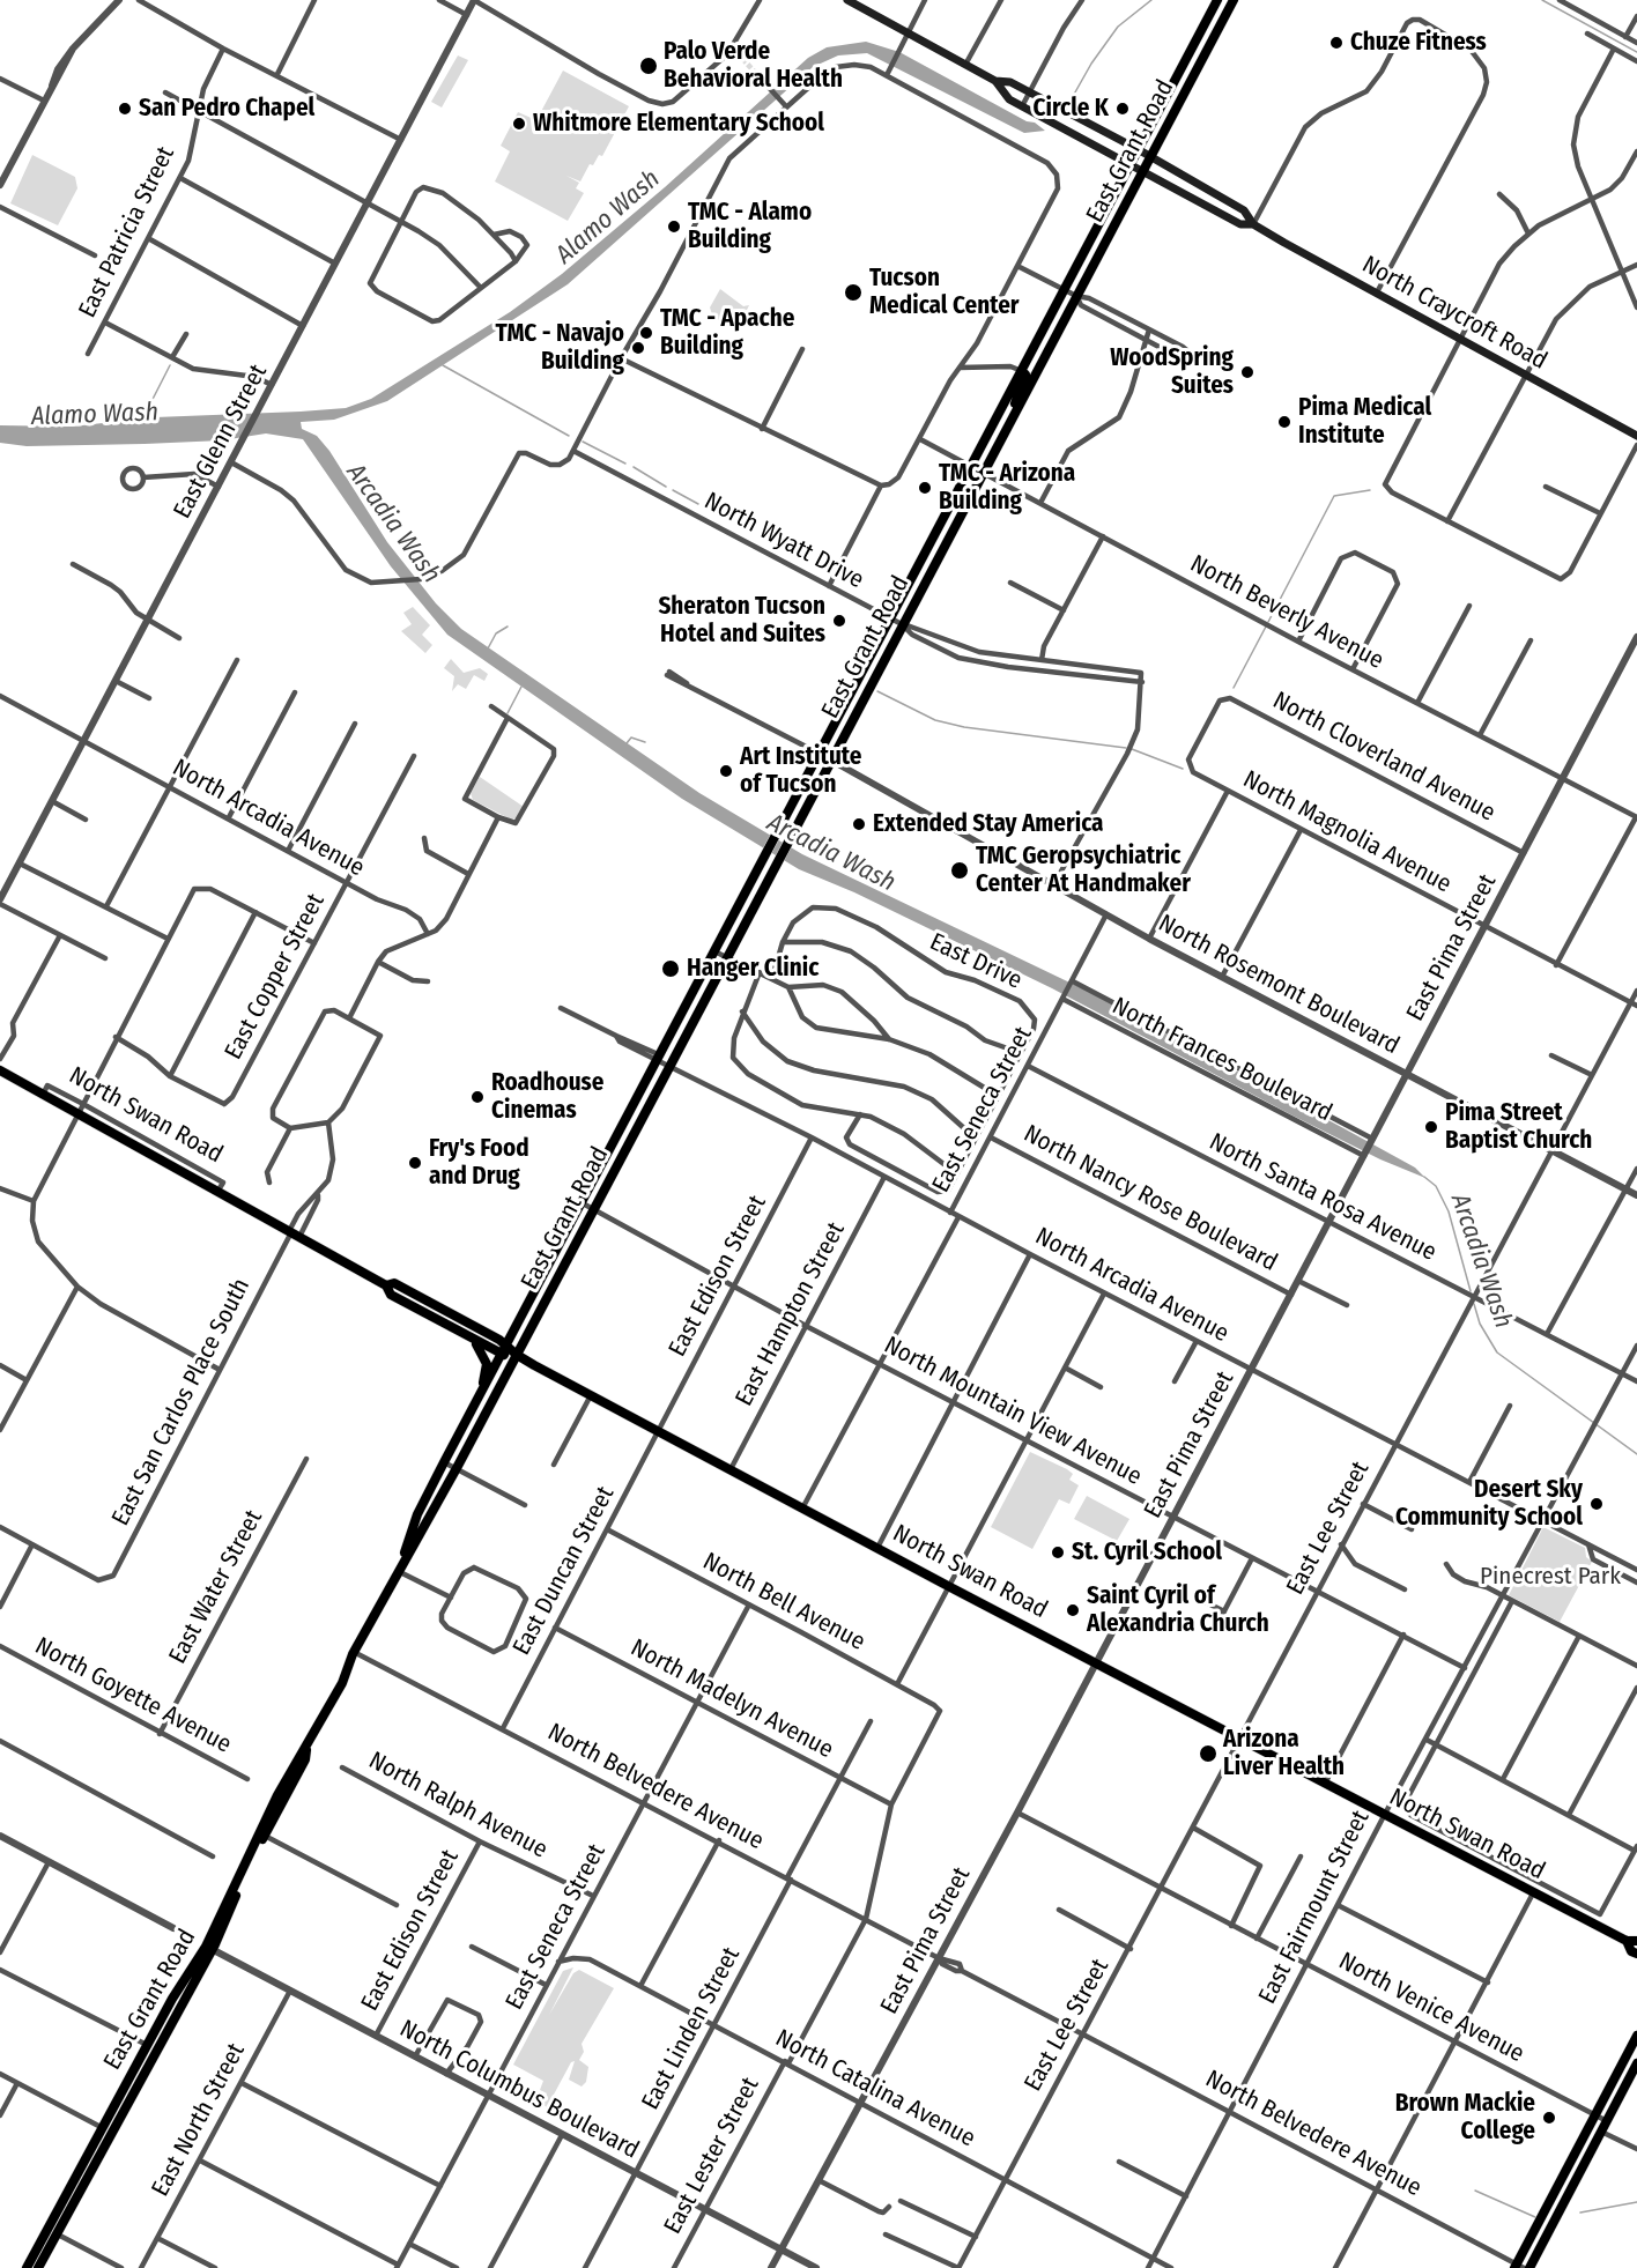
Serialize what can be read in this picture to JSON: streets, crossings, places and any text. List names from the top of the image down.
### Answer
{
  "streets": {
    "main road": ["East Grant Road", "North Craycroft Road", "North Swan Road"],
    "street": [
      "East Patricia Street",
      "East Glenn Street",
      "North Wyatt Drive",
      "North Beverly Avenue",
      "North Cloverland Avenue",
      "North Arcadia Avenue",
      "North Magnolia Avenue",
      "East Pima Street",
      "East Drive",
      "East Copper Street",
      "North Rosemont Boulevard",
      "North Frances Boulevard",
      "East Seneca Street",
      "North Santa Rosa Avenue",
      "North Nancy Rose Boulevard",
      "East Edison Street",
      "East Hampton Street",
      "East San Carlos Place South",
      "North Mountain View Avenue",
      "East Lee Street",
      "East Duncan Street",
      "East Water Street",
      "North Bell Avenue",
      "North Goyette Avenue",
      "North Madelyn Avenue",
      "North Belvedere Avenue",
      "North Ralph Avenue",
      "East Fairmount Street",
      "North Venice Avenue",
      "East Linden Street",
      "North Catalina Avenue",
      "North Columbus Boulevard",
      "East North Street",
      "East Lester Street"
    ]
  },
  "crossings": [
    ["East Grant Road", "North Craycroft Road"],
    ["East Grant Road", "North Wyatt Drive"],
    ["East Grant Road", "North Beverly Avenue"],
    ["East Grant Road", "North Arcadia Avenue"],
    ["East Grant Road", "North Rosemont Boulevard"],
    ["East Grant Road", "North Swan Road"],
    ["East Grant Road", "North Mountain View Avenue"],
    ["East Grant Road", "North Belvedere Avenue"],
    ["East Grant Road", "North Columbus Boulevard"],
    ["East Glenn Street", "North Arcadia Avenue"],
    ["North Beverly Avenue", "East Pima Street"],
    ["North Cloverland Avenue", "North Magnolia Avenue"],
    ["North Cloverland Avenue", "East Pima Street"],
    ["North Arcadia Avenue", "East Pima Street"],
    ["North Arcadia Avenue", "East Copper Street"],
    ["North Arcadia Avenue", "East Seneca Street"],
    ["North Arcadia Avenue", "East Edison Street"],
    ["North Arcadia Avenue", "East Hampton Street"],
    ["North Arcadia Avenue", "East Lee Street"],
    ["North Arcadia Avenue", "East Fairmount Street"],
    ["North Magnolia Avenue", "East Pima Street"],
    ["North Magnolia Avenue", "East Lee Street"],
    ["East Pima Street", "North Rosemont Boulevard"],
    ["East Pima Street", "North Frances Boulevard"],
    ["East Pima Street", "North Swan Road"],
    ["East Pima Street", "North Santa Rosa Avenue"],
    ["East Pima Street", "North Nancy Rose Boulevard"],
    ["East Pima Street", "North Mountain View Avenue"],
    ["East Pima Street", "North Belvedere Avenue"],
    ["East Pima Street", "North Venice Avenue"],
    ["East Pima Street", "North Catalina Avenue"],
    ["East Pima Street", "North Columbus Boulevard"],
    ["North Rosemont Boulevard", "East Seneca Street"],
    ["North Rosemont Boulevard", "East Lee Street"],
    ["North Frances Boulevard", "East Seneca Street"],
    ["East Seneca Street", "North Swan Road"],
    ["East Seneca Street", "North Santa Rosa Avenue"],
    ["East Seneca Street", "North Nancy Rose Boulevard"],
    ["East Seneca Street", "North Mountain View Avenue"],
    ["East Seneca Street", "North Bell Avenue"],
    ["East Seneca Street", "North Madelyn Avenue"],
    ["East Seneca Street", "North Belvedere Avenue"],
    ["East Seneca Street", "North Ralph Avenue"],
    ["East Seneca Street", "North Catalina Avenue"],
    ["East Seneca Street", "North Columbus Boulevard"],
    ["North Swan Road", "East Edison Street"],
    ["North Swan Road", "East Hampton Street"],
    ["North Swan Road", "East San Carlos Place South"],
    ["North Swan Road", "East Lee Street"],
    ["North Swan Road", "East Duncan Street"],
    ["North Swan Road", "East Fairmount Street"],
    ["North Santa Rosa Avenue", "East Lee Street"],
    ["North Santa Rosa Avenue", "East Fairmount Street"],
    ["East Edison Street", "North Mountain View Avenue"],
    ["East Edison Street", "East Duncan Street"],
    ["East Edison Street", "North Ralph Avenue"],
    ["East Edison Street", "North Columbus Boulevard"],
    ["East Hampton Street", "North Mountain View Avenue"],
    ["North Mountain View Avenue", "East Lee Street"],
    ["North Mountain View Avenue", "East Fairmount Street"],
    ["East Lee Street", "North Belvedere Avenue"],
    ["East Lee Street", "North Venice Avenue"],
    ["East Lee Street", "North Catalina Avenue"],
    ["East Duncan Street", "North Bell Avenue"],
    ["East Duncan Street", "North Madelyn Avenue"],
    ["East Duncan Street", "North Belvedere Avenue"],
    ["East Water Street", "North Goyette Avenue"],
    ["North Bell Avenue", "East Lester Street"],
    ["North Madelyn Avenue", "East Linden Street"],
    ["North Madelyn Avenue", "East Lester Street"],
    ["North Belvedere Avenue", "East Fairmount Street"],
    ["North Belvedere Avenue", "East Linden Street"],
    ["North Belvedere Avenue", "East Lester Street"],
    ["East Fairmount Street", "North Venice Avenue"],
    ["East Fairmount Street", "North Catalina Avenue"],
    ["East Linden Street", "North Catalina Avenue"],
    ["East Linden Street", "North Columbus Boulevard"],
    ["North Catalina Avenue", "East Lester Street"],
    ["North Columbus Boulevard", "East North Street"],
    ["North Columbus Boulevard", "East Lester Street"]
  ],
  "water": ["Alamo Wash", "Arcadia Wash"],
  "parks": ["Pinecrest Park"],
  "places": [
    "Chuze Fitness",
    "Palo Verde Behavioral Health",
    "San Pedro Chapel",
    "Circle K",
    "Whitmore Elementary School",
    "TMC - Alamo Building",
    "Tucson Medical Center",
    "TMC - Apache Building",
    "TMC - Navajo Building",
    "WoodSpring Suites",
    "Pima Medical Institute",
    "TMC - Arizona Building",
    "Sheraton Tucson Hotel and Suites",
    "Art Institute of Tucson",
    "Extended Stay America",
    "TMC Geropsychiatric Center At Handmaker",
    "Hanger Clinic",
    "Roadhouse Cinemas",
    "Pima Street Baptist Church",
    "Fry's Food and Drug",
    "Desert Sky Community School",
    "St. Cyril School",
    "Saint Cyril of Alexandria Church",
    "Arizona Liver Health",
    "Brown Mackie College"
  ]
}
